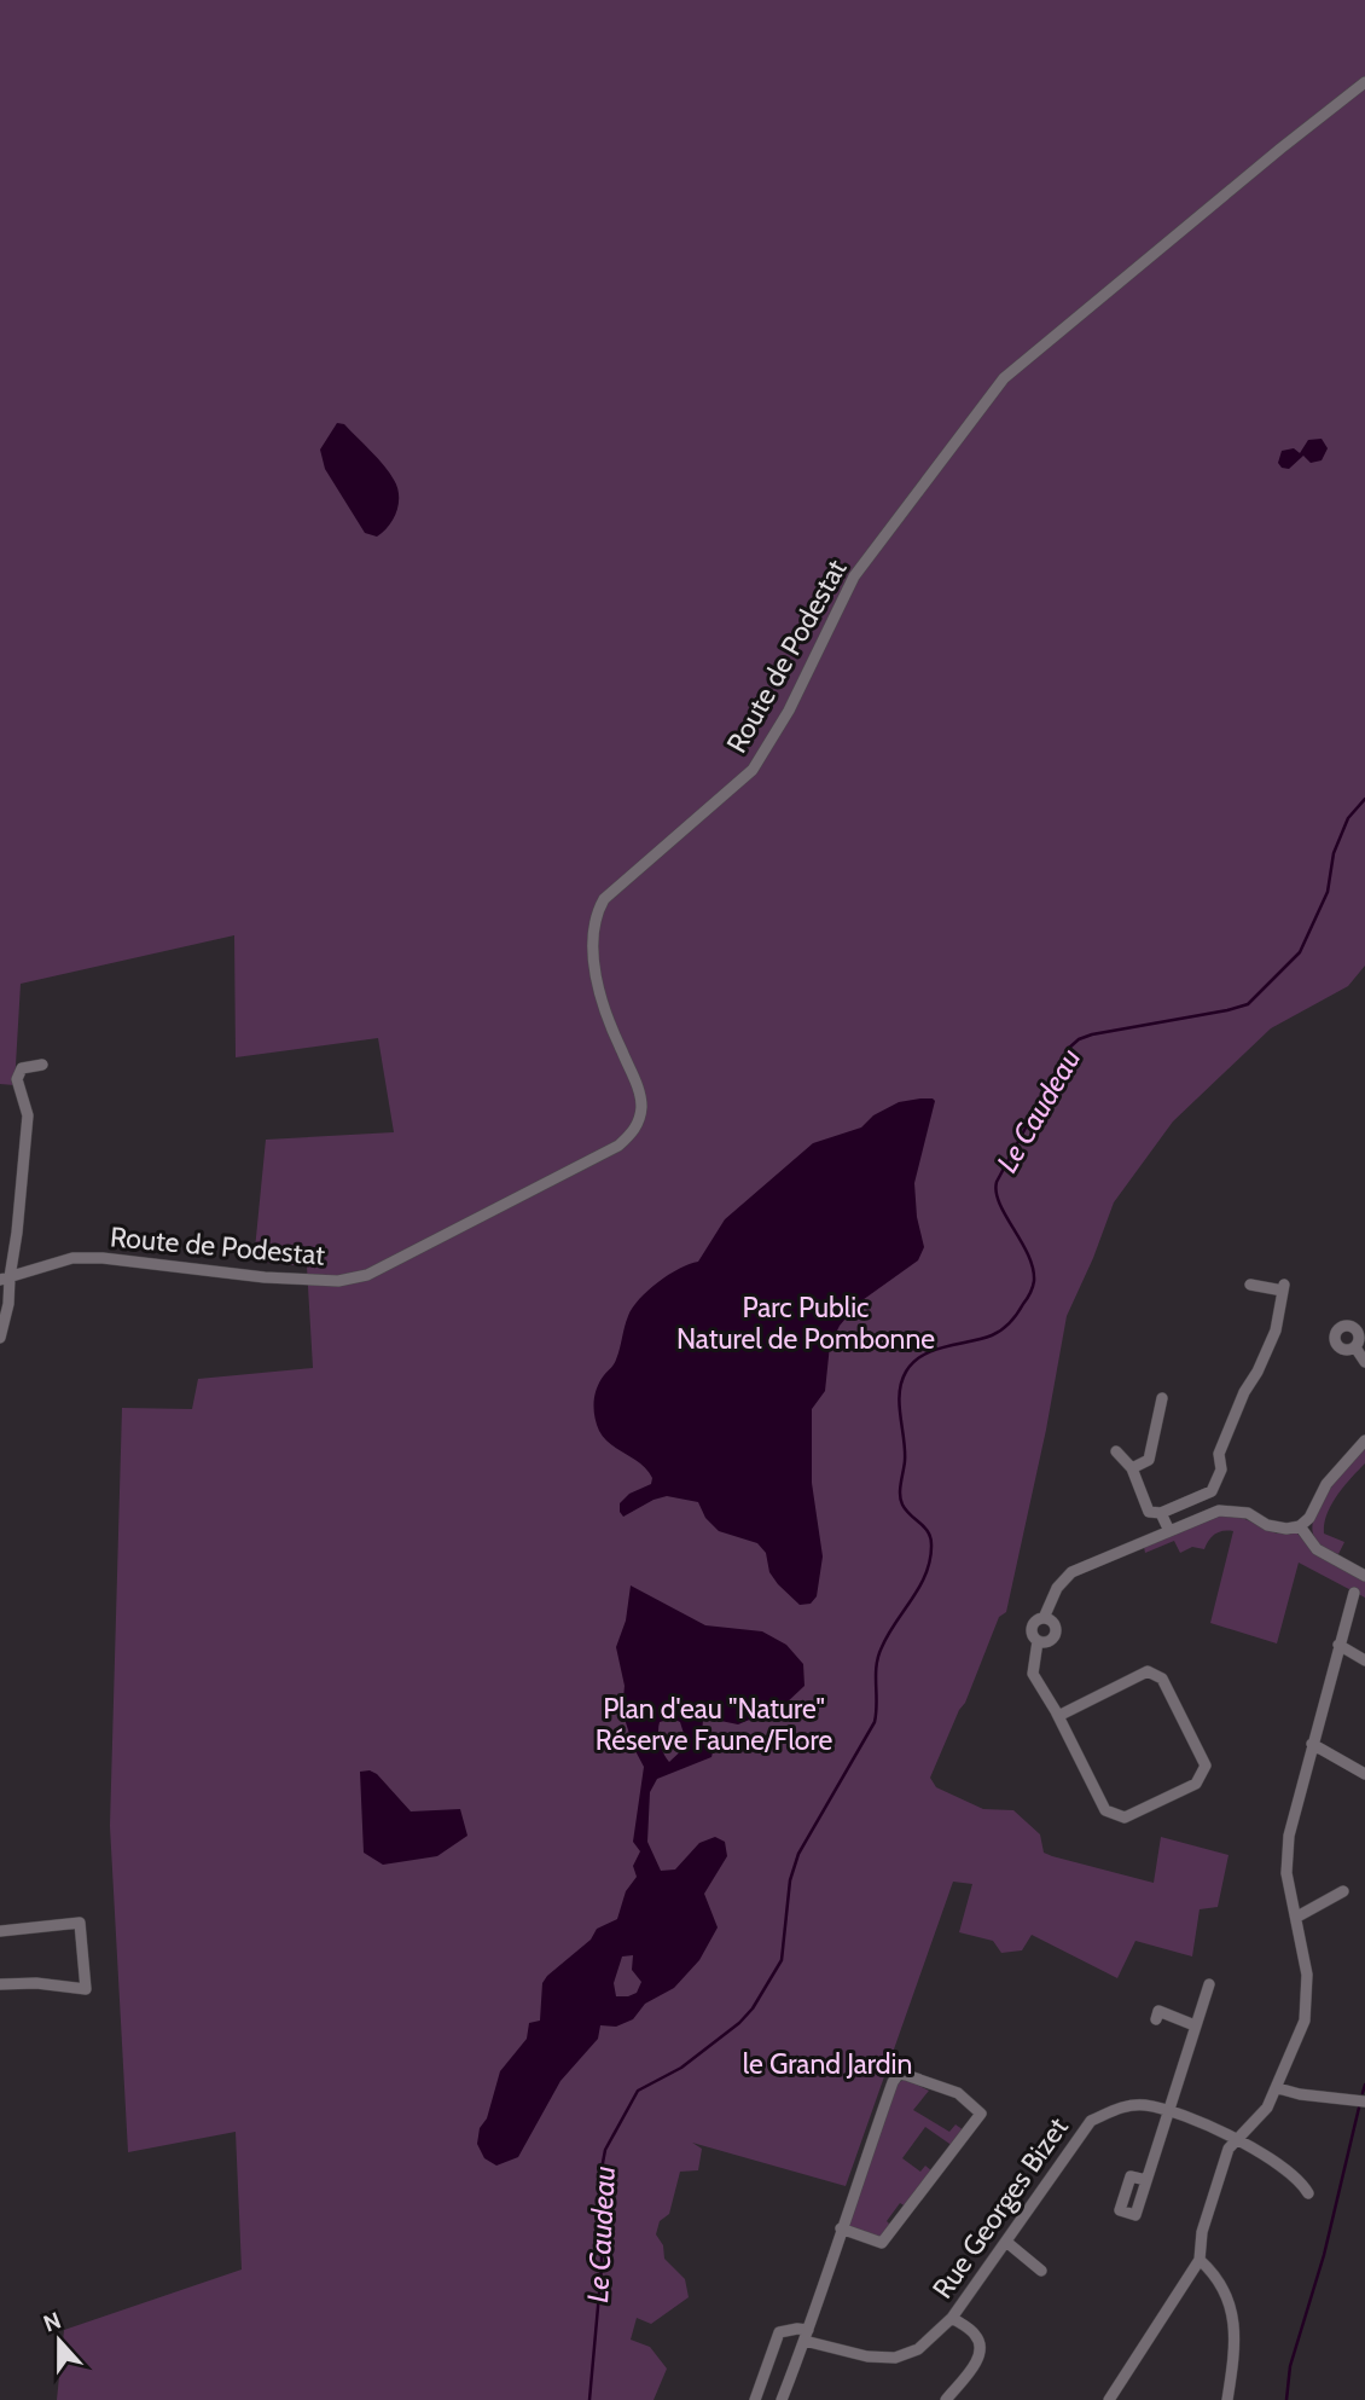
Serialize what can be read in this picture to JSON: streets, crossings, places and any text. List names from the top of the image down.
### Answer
{
  "streets": {
    "street": ["Route de Podestat", "Rue Georges Bizet"]
  },
  "water": ["Le Caudeau"],
  "parks": ["Parc Public Naturel de Pombonne", "Plan d'eau \"Nature\" Réserve Faune/Flore", "le Grand Jardin"],
  "north": "top"
}
